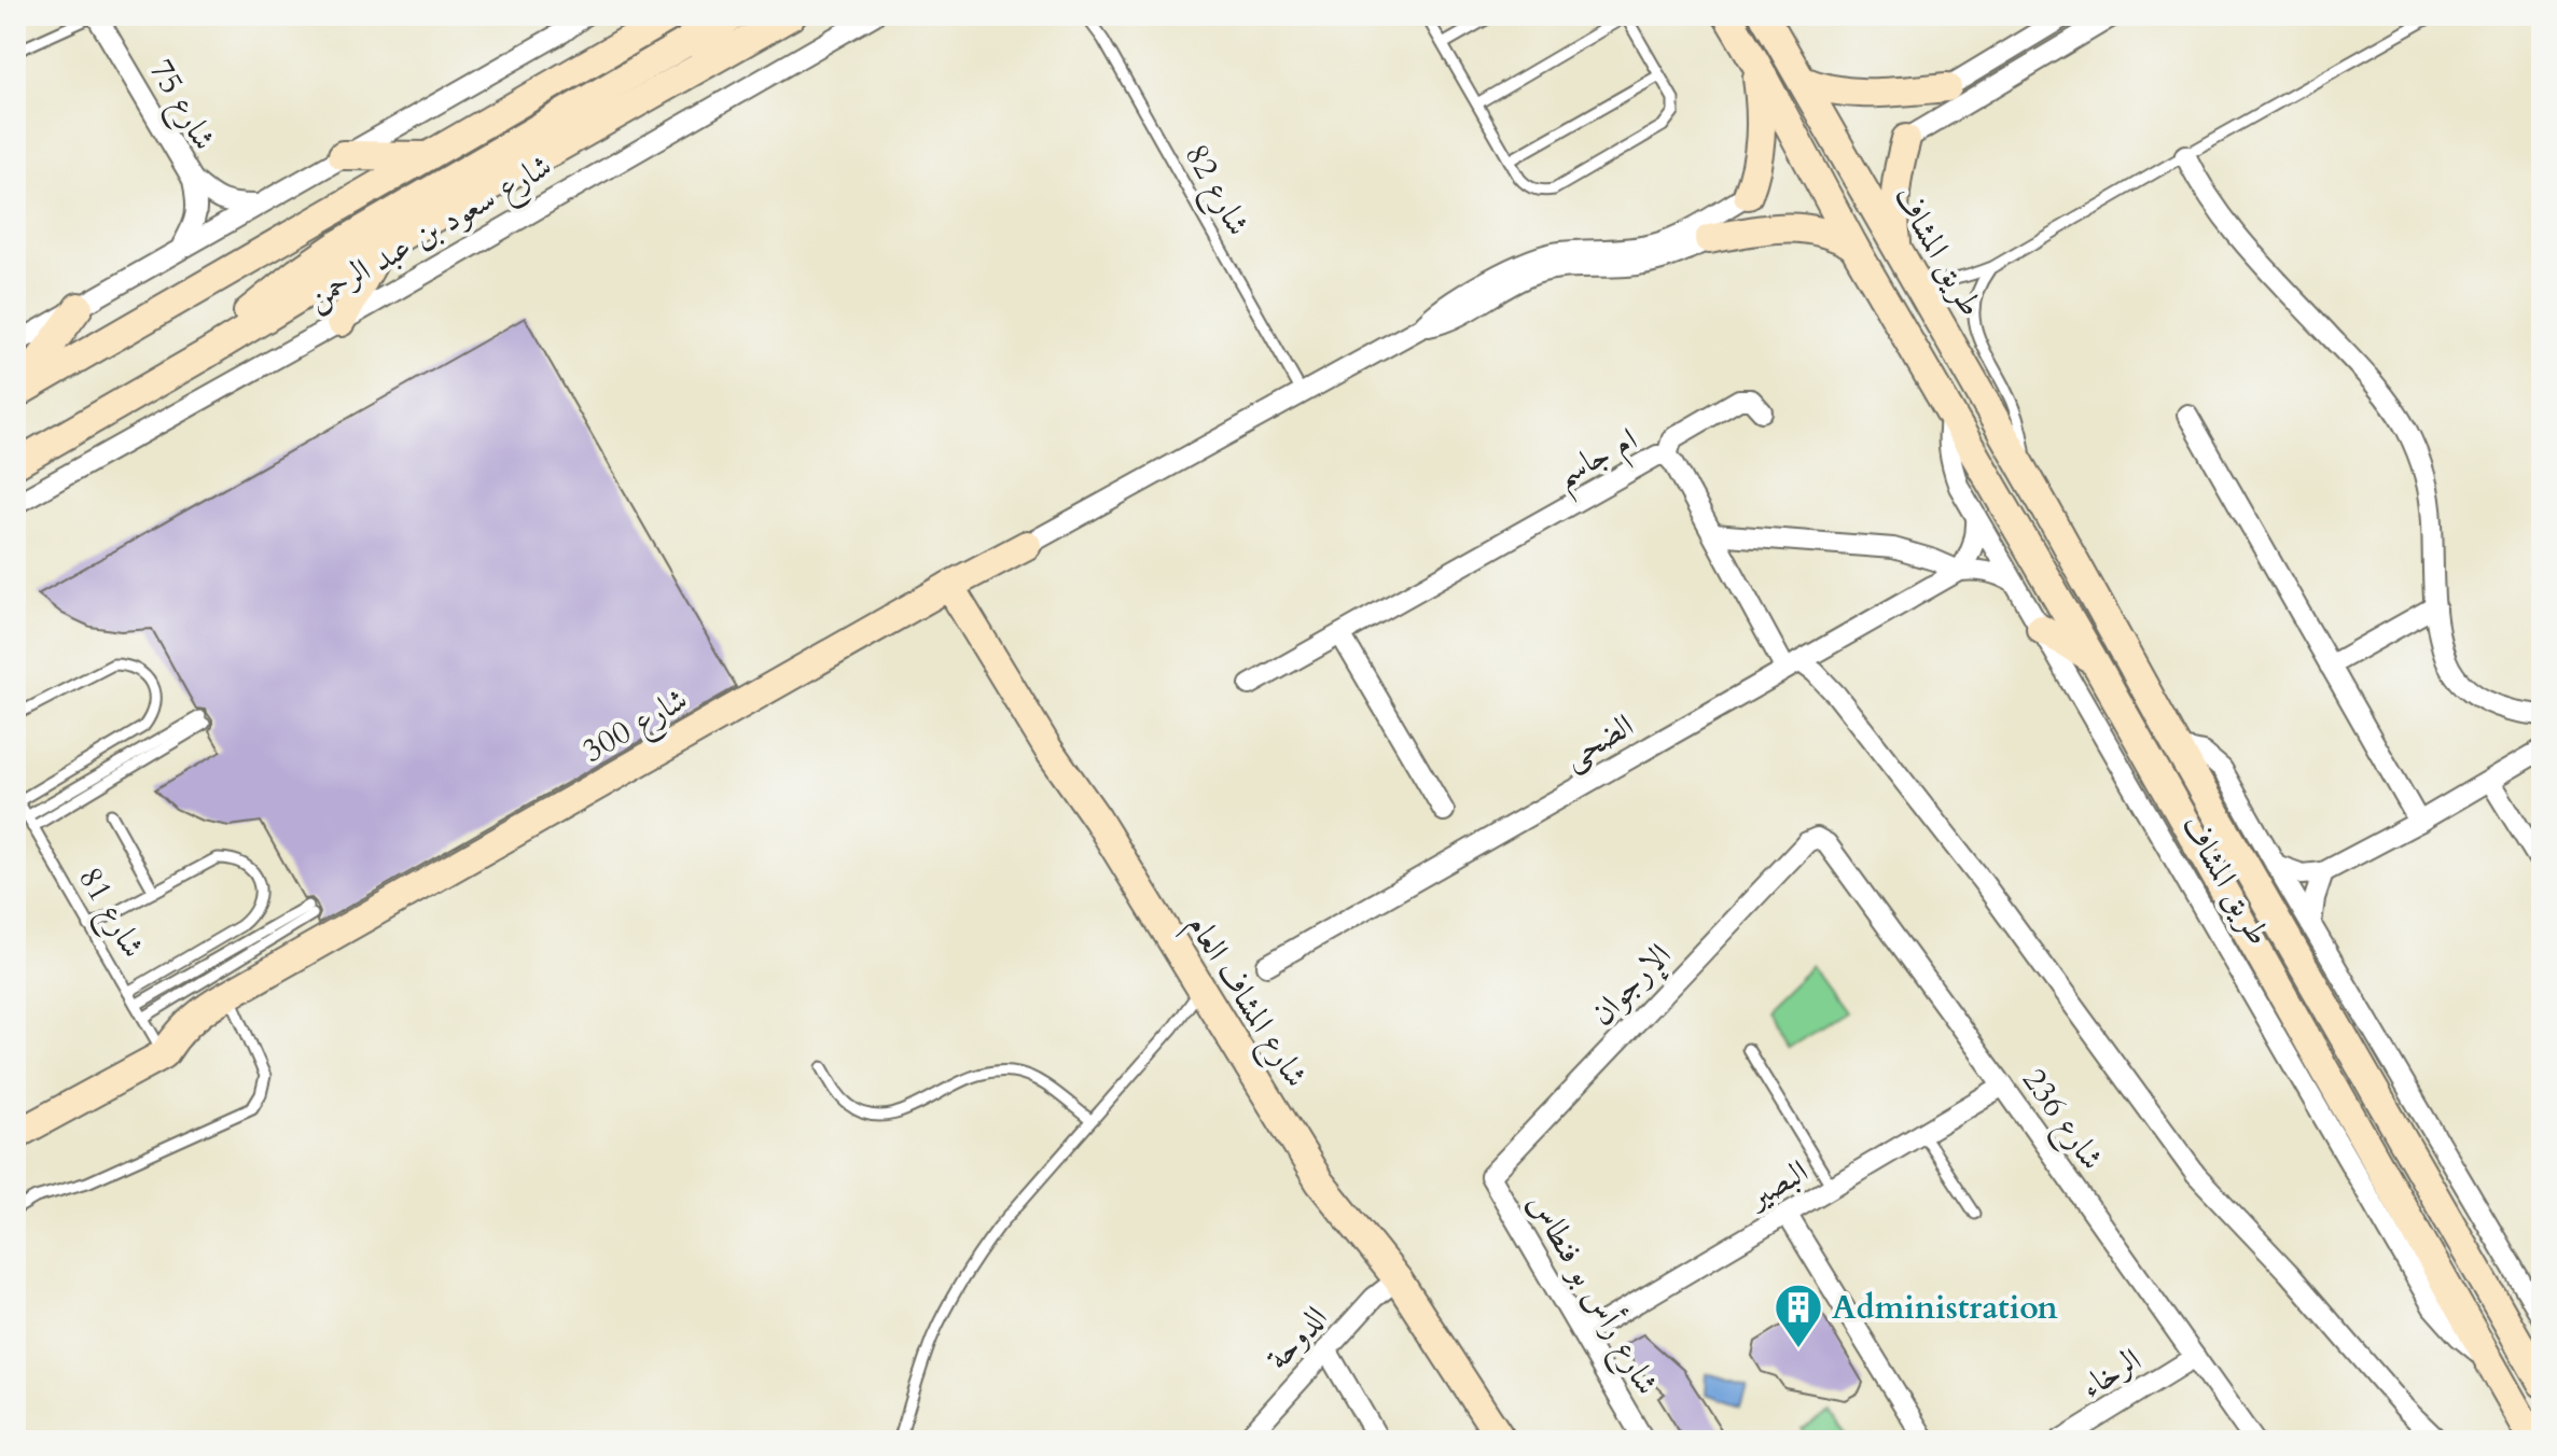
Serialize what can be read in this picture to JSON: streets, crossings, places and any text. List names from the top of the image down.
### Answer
{
  "streets": {
    "street": [
      "شارع 75",
      "شارع سعود بن عبد الرحمن",
      "طريق المشاف",
      "ام جاسم",
      "شارع 300",
      "الضحى",
      "الإرجوان",
      "شارع المشاف العام",
      "شارع 236",
      "البصير",
      "شارع رأس بو فنطاس",
      "الدوحة",
      "الرخاء"
    ],
    "lane": ["شارع 82", "شارع 81"]
  },
  "crossings": [
    ["شارع 82", "شارع 300"],
    ["ام جاسم", "الضحى"],
    ["شارع 300", "شارع 81"],
    ["شارع 300", "شارع المشاف العام"],
    ["الإرجوان", "شارع 236"],
    ["الإرجوان", "شارع رأس بو فنطاس"],
    ["شارع المشاف العام", "الدوحة"],
    ["شارع 236", "البصير"],
    ["شارع 236", "الرخاء"],
    ["البصير", "شارع رأس بو فنطاس"]
  ],
  "places": {
    "building": ["Administration"]
  }
}
